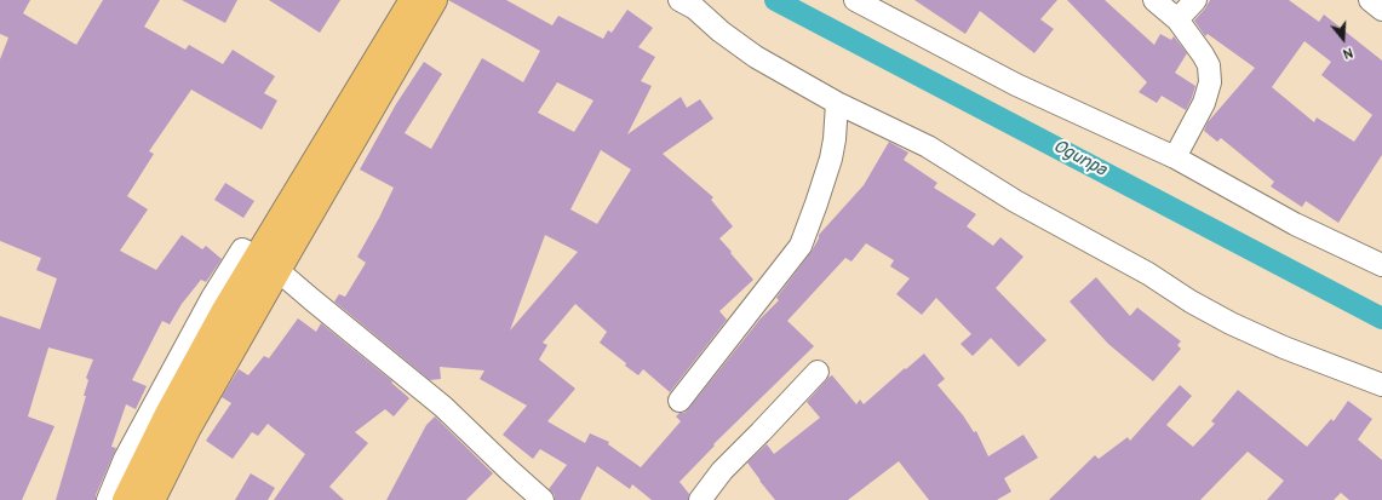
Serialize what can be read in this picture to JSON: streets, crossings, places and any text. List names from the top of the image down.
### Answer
{
  "water": ["Ogunpa"],
  "north": "bottom"
}
